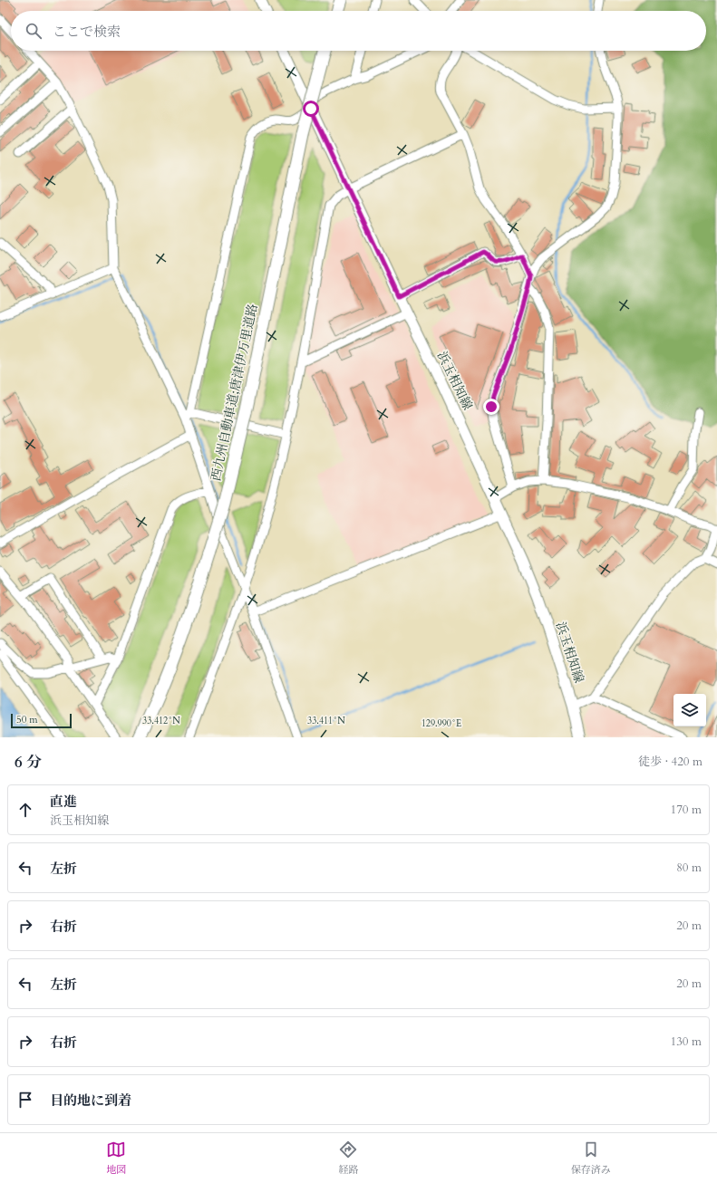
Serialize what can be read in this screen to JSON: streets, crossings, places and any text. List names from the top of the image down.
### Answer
{
  "streets": {
    "highway": ["西九州自動車道;唐津伊万里道路"],
    "main road": ["浜玉相知線"]
  },
  "scale_bar": "50 m",
  "page": {
    "search": "ここで検索",
    "scale": "50 m",
    "heading": ["6 分", "徒歩 · 420 m"],
    "list": [
      ["直進", "浜玉相知線", "170 m"],
      ["左折", "80 m"],
      ["右折", "20 m"],
      ["左折", "20 m"],
      ["右折", "130 m"],
      "目的地に到着"
    ],
    "nav": ["地図", "経路", "保存済み"]
  },
  "coordinates": ["33.412°N", "33.411°N", "129.990°E"]
}
